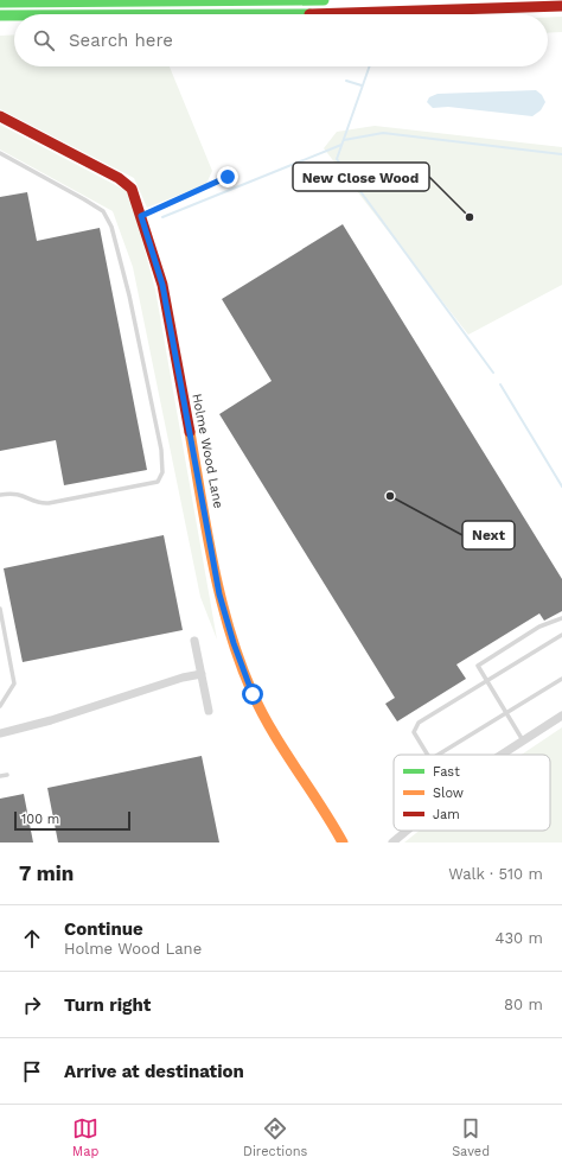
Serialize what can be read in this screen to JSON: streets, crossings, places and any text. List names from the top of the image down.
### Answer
{
  "streets": {
    "main road": ["Holme Wood Lane"]
  },
  "places": ["New Close Wood", "Next"],
  "legend": ["Fast", "Slow", "Jam"],
  "scale_bar": "100 m",
  "page": {
    "search": "Search here",
    "scale": "100 m",
    "heading": ["7 min", "Walk · 510 m"],
    "list": [
      ["Continue", "Holme Wood Lane", "430 m"],
      ["Turn right", "80 m"],
      "Arrive at destination"
    ],
    "nav": ["Map", "Directions", "Saved"]
  }
}
